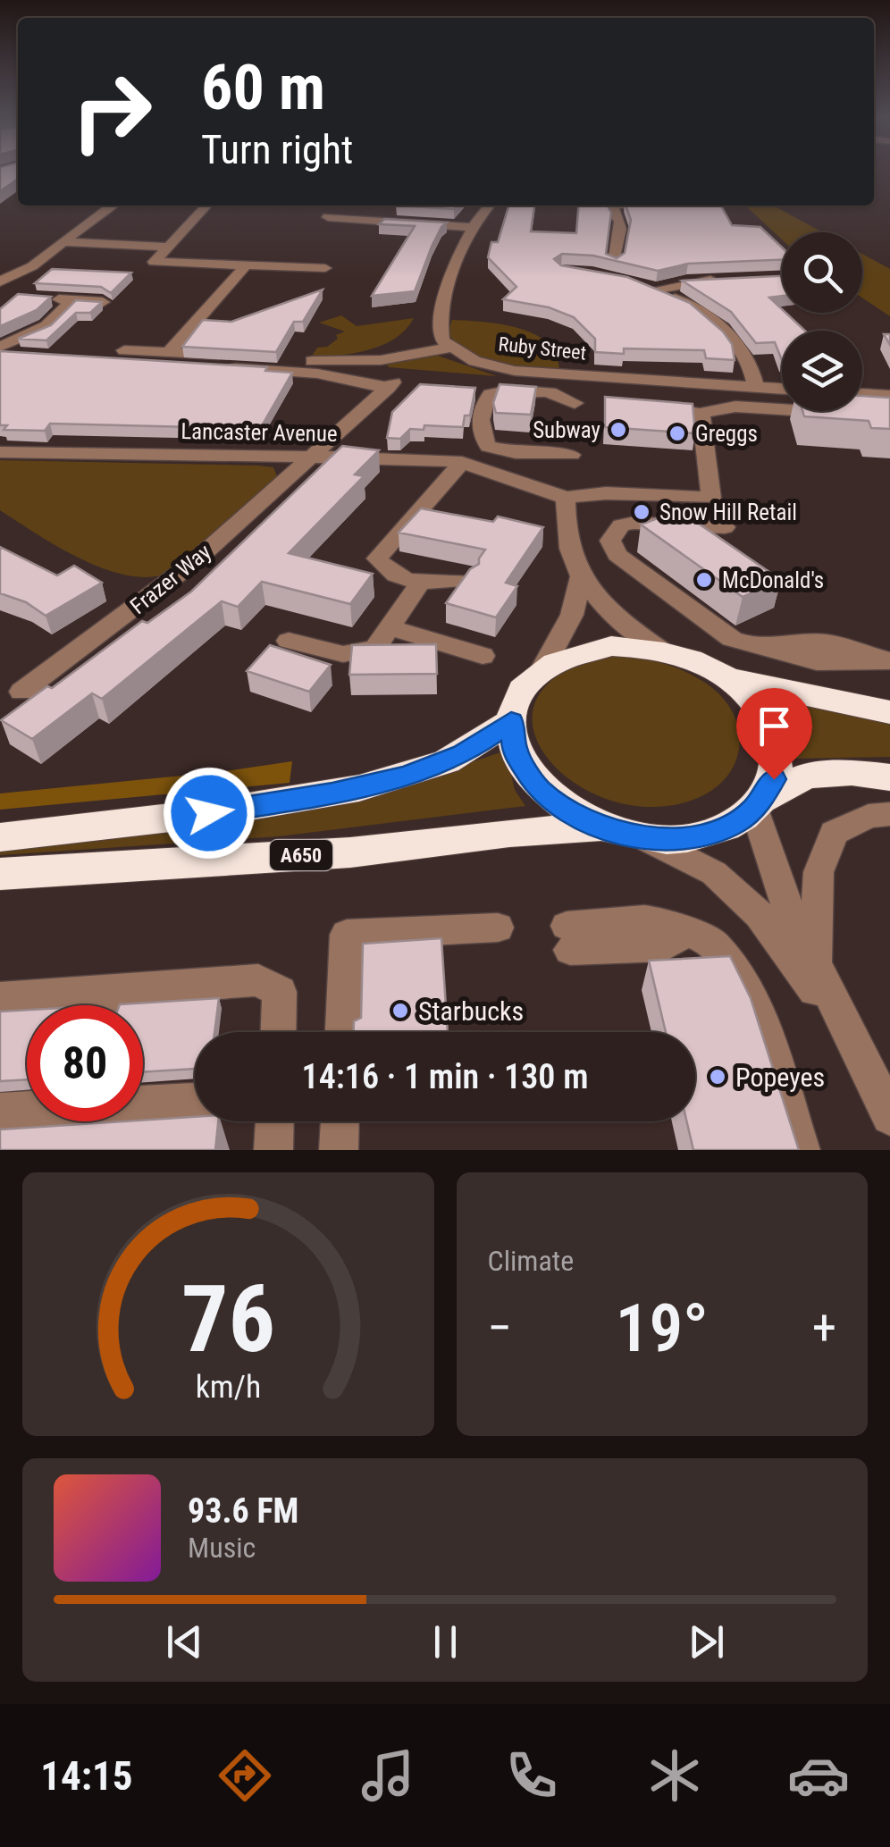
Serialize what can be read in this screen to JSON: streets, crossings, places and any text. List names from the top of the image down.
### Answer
{
  "streets": {
    "highway": ["A650"],
    "street": ["Ruby Street", "Lancaster Avenue", "Frazer Way"]
  },
  "crossings": [
    ["Lancaster Avenue", "Frazer Way"]
  ],
  "places": [
    "Subway",
    "Greggs",
    "Snow Hill Retail",
    "McDonald's",
    "Starbucks",
    "Popeyes"
  ],
  "page": {
    "turn": ["60 m", "Turn right"],
    "limit": "80",
    "trip": "14:16 · 1 min · 130 m",
    "tile": "Climate",
    "heat": ["−", "19°", "+"],
    "song": ["93.6 FM", "Music"],
    "tabs": "14:15",
    "gauge": ["76", "km/h"]
  }
}
